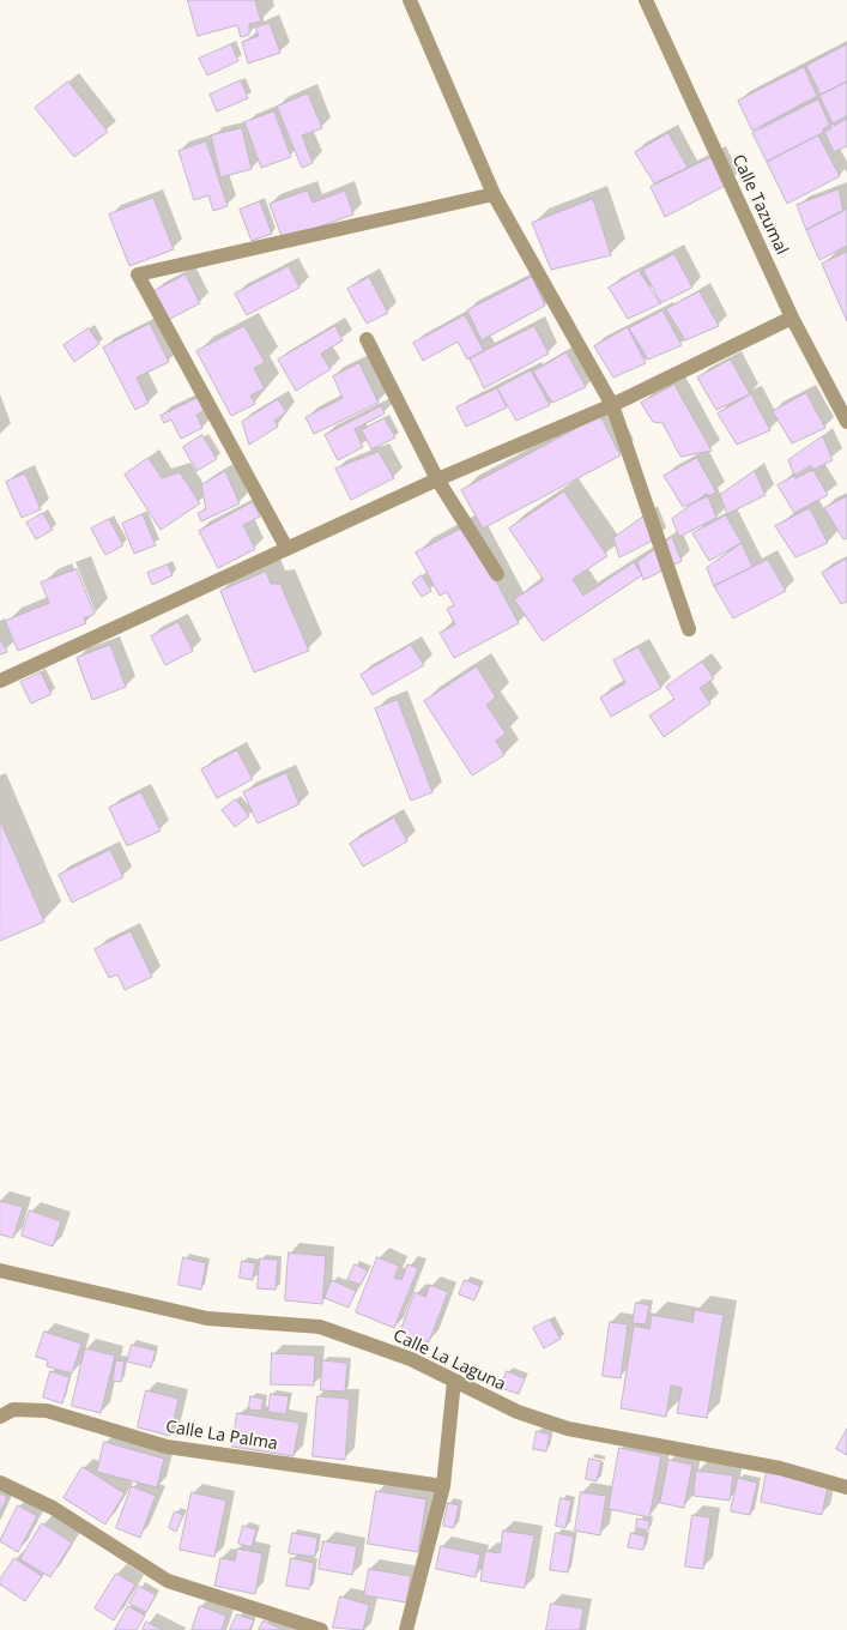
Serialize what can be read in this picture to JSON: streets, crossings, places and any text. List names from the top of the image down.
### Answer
{
  "streets": {
    "street": ["Calle Tazumal", "Calle La Laguna", "Calle La Palma"]
  }
}
